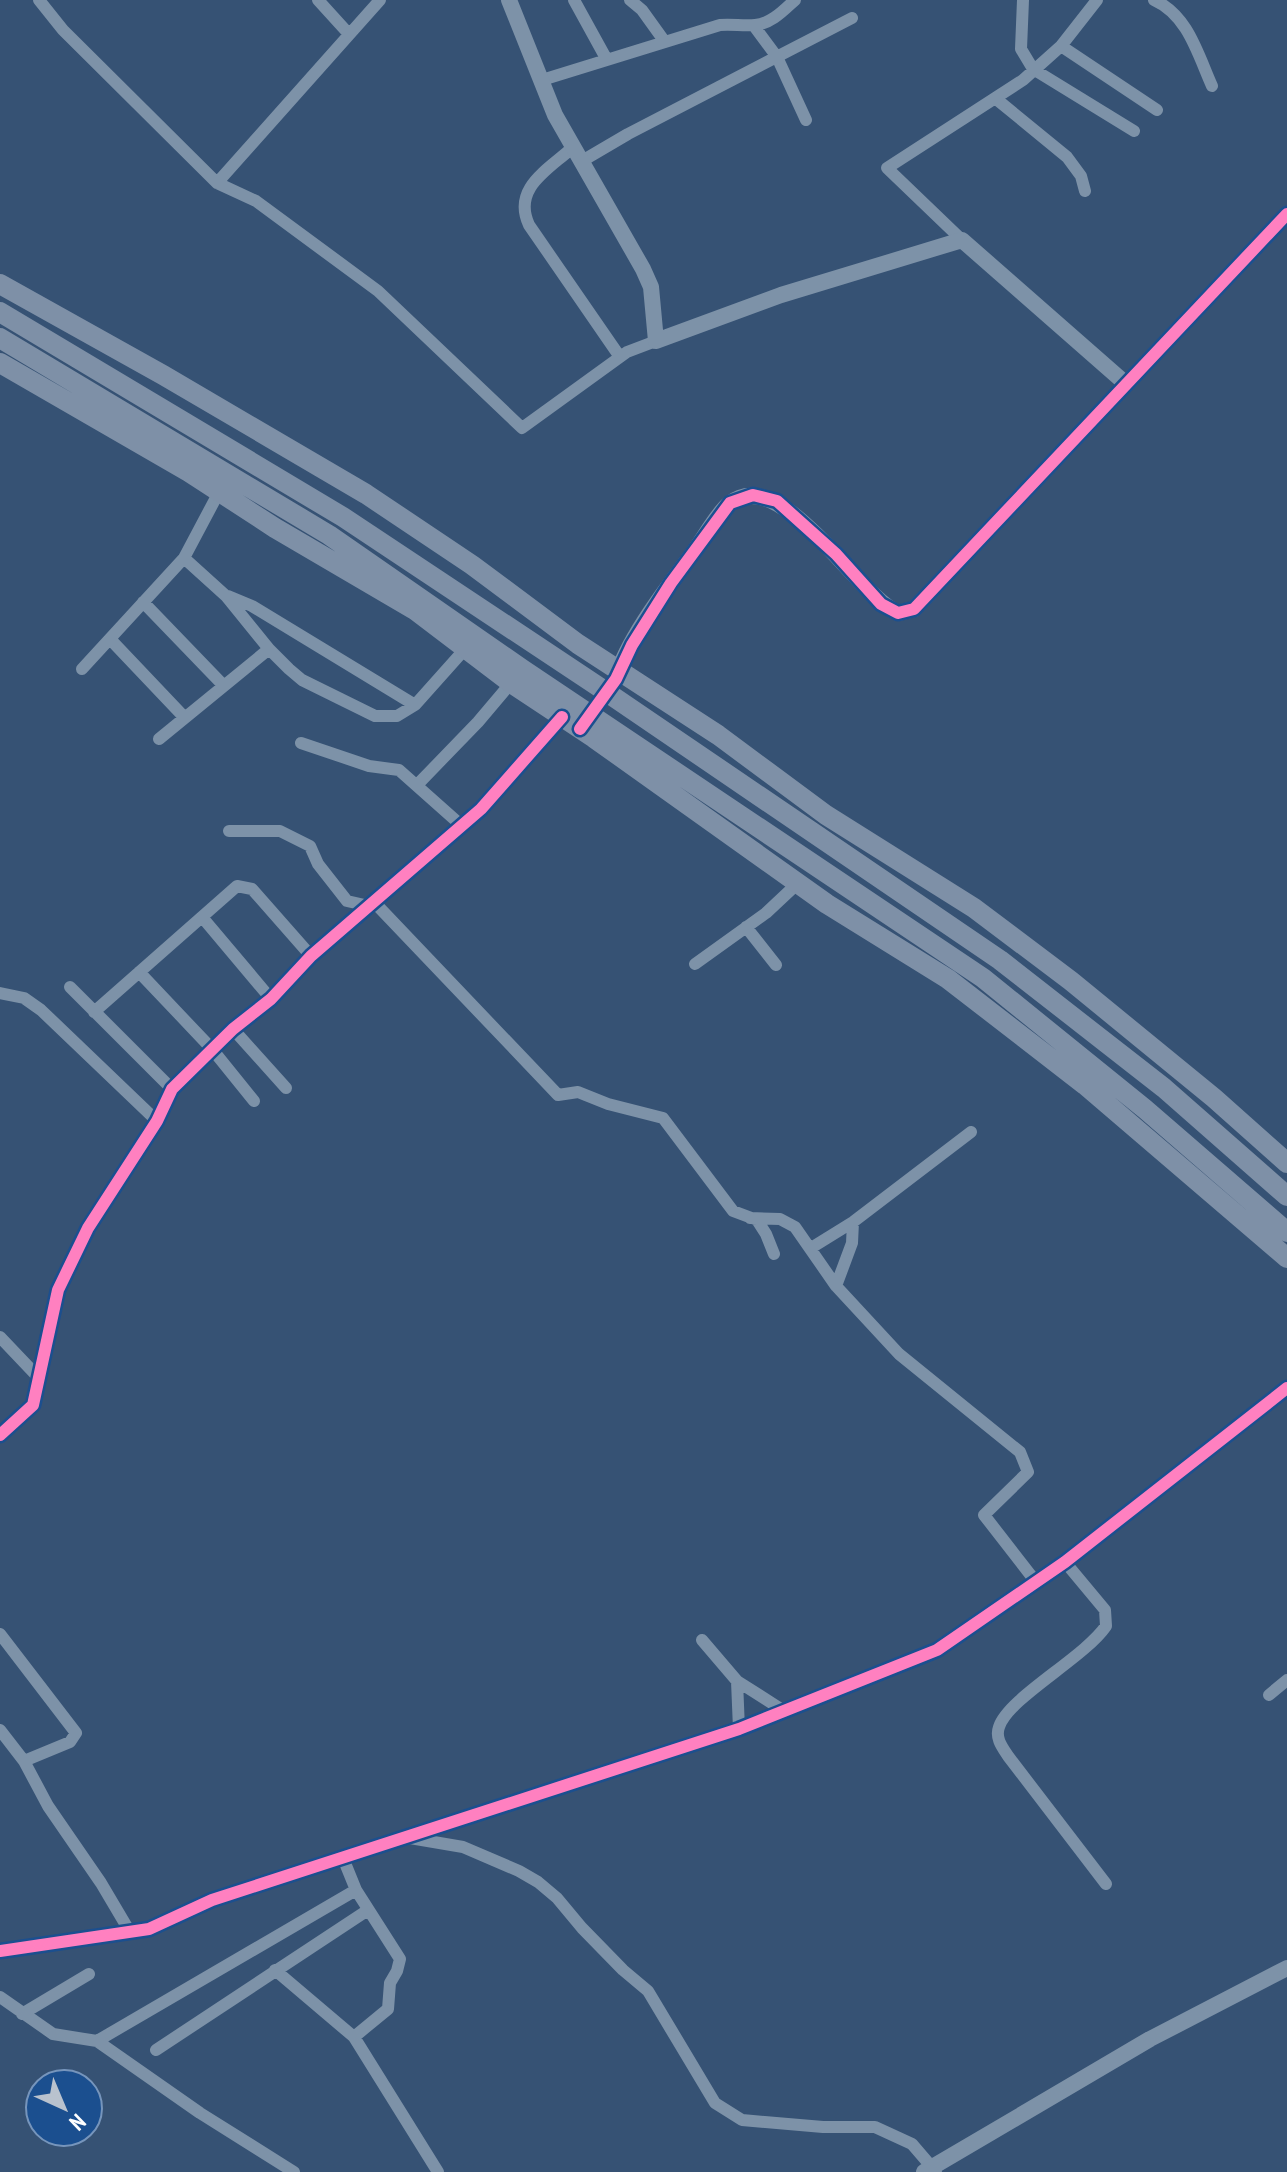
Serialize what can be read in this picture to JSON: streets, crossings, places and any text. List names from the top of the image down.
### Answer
{
  "north": "bottom right"
}
